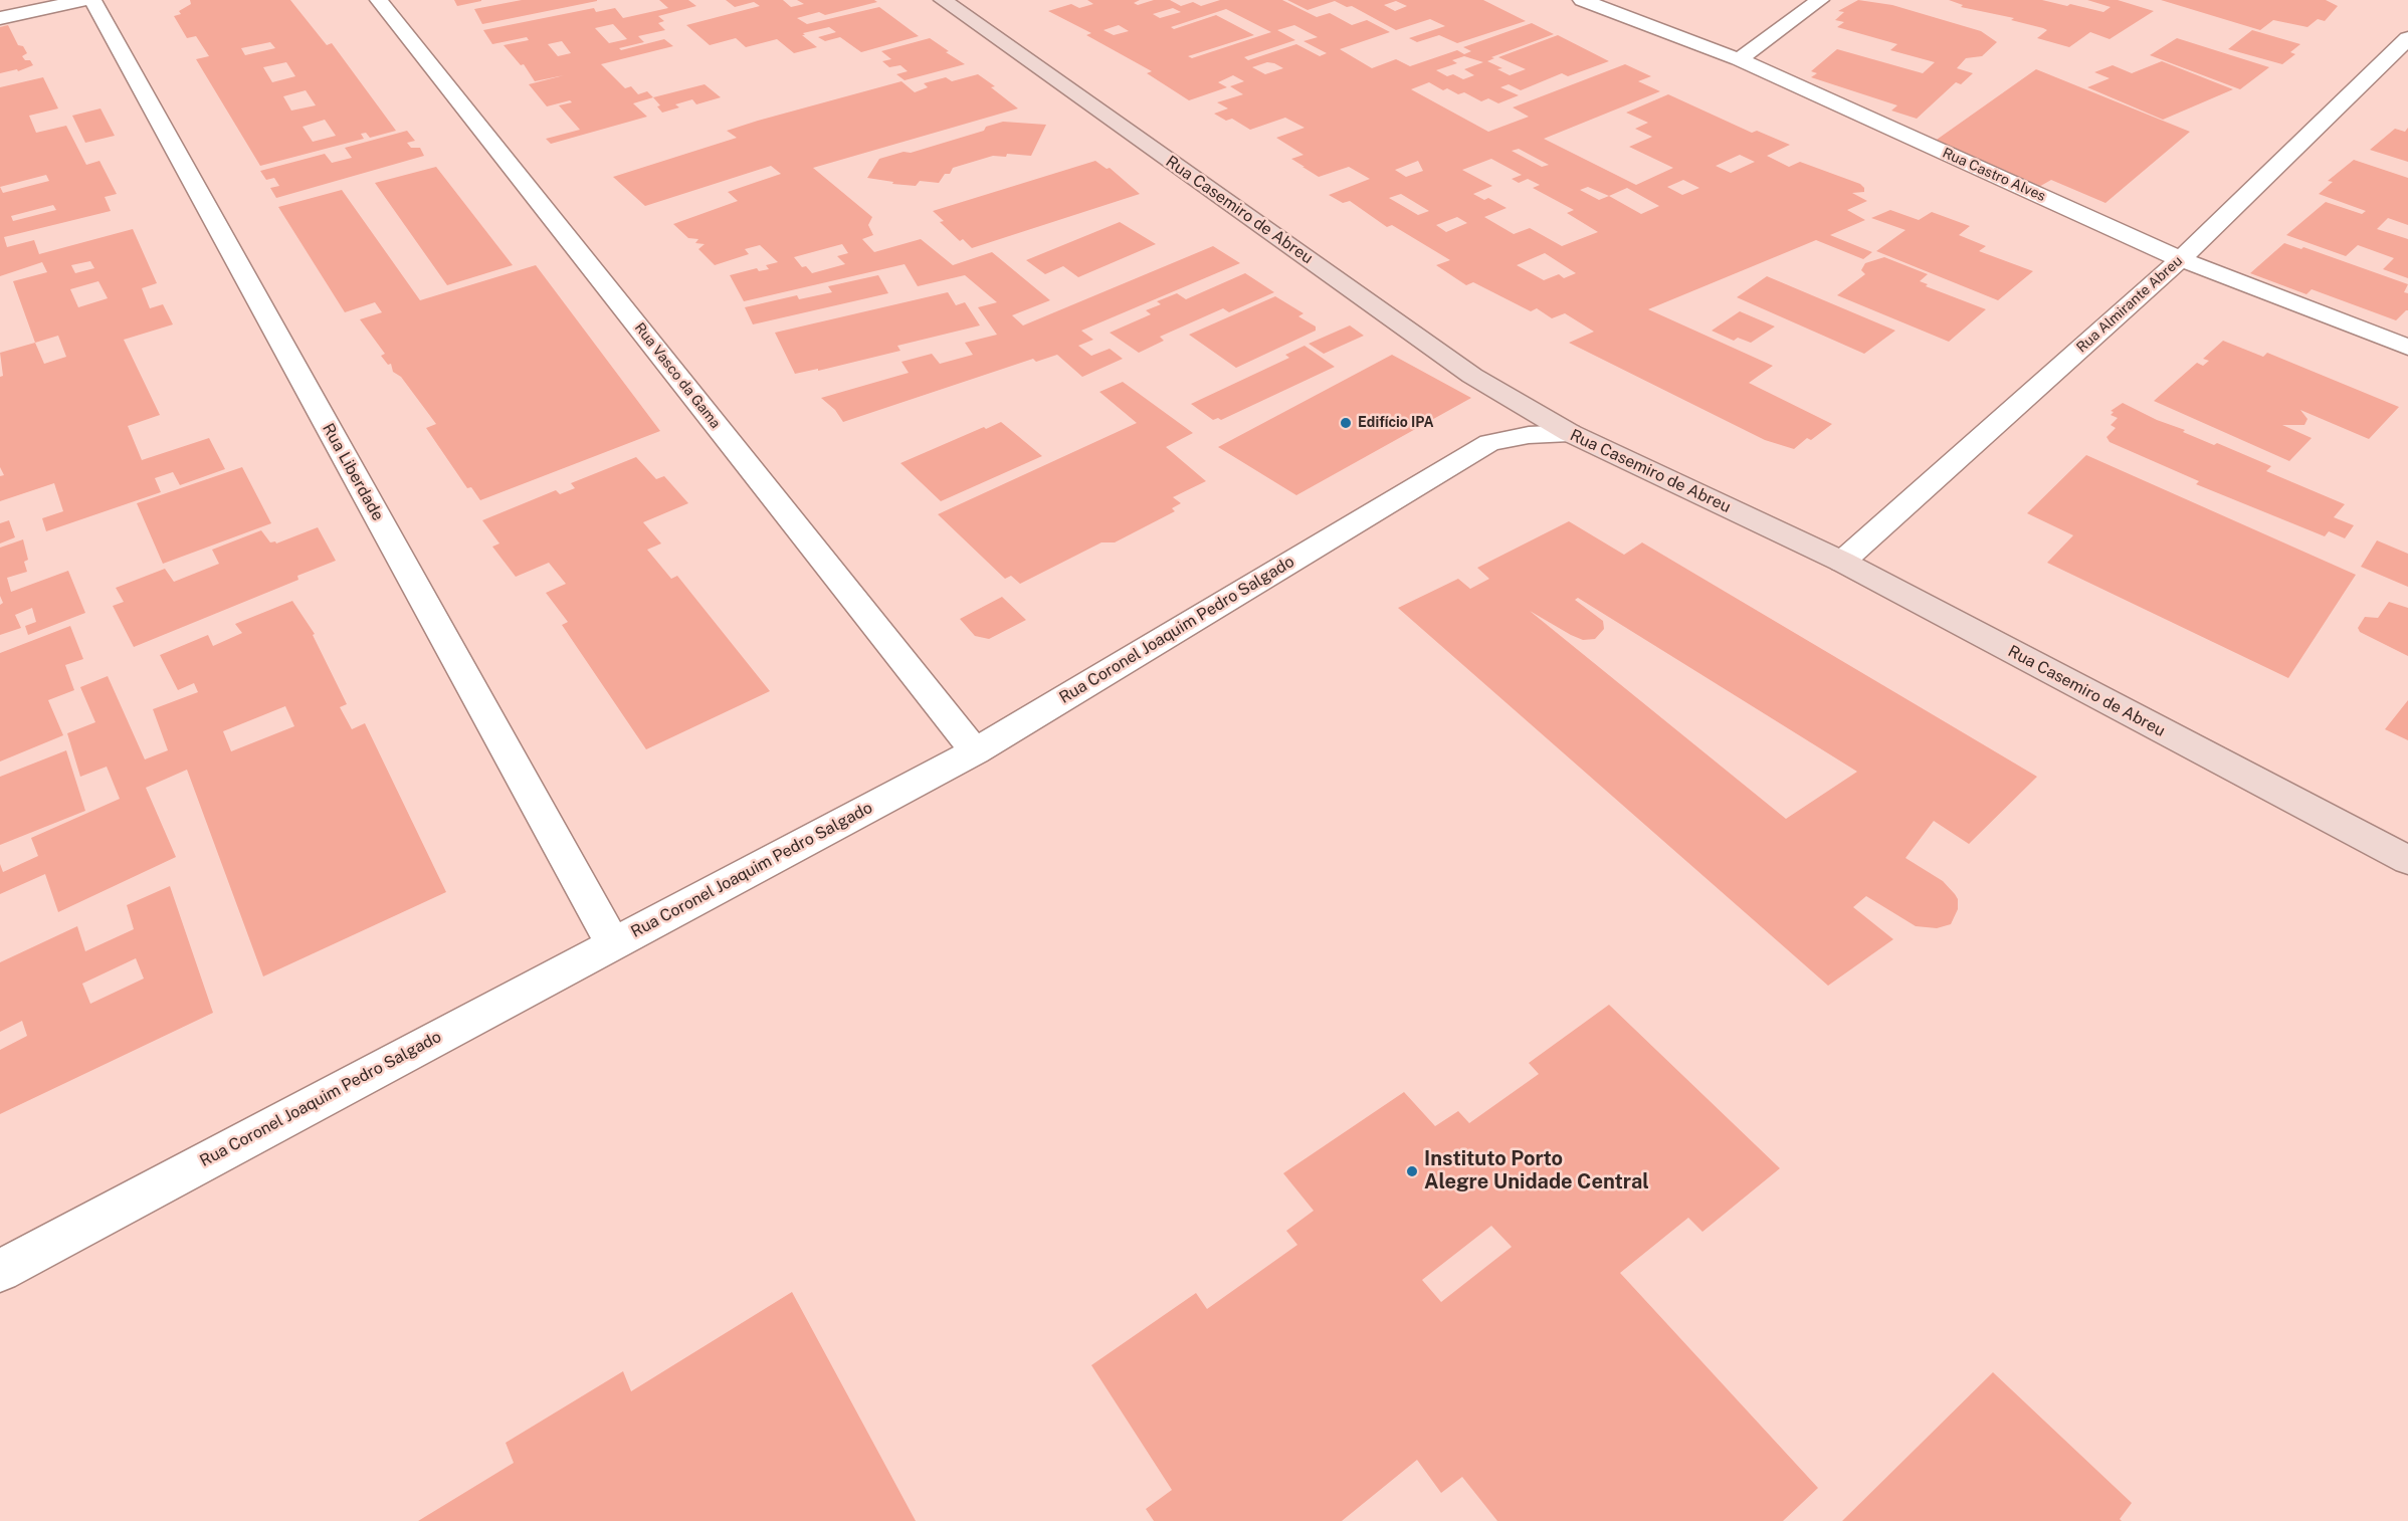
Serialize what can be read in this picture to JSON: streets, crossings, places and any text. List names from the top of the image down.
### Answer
{
  "streets": {
    "street": [
      "Rua Castro Alves",
      "Rua Casemiro de Abreu",
      "Rua Almirante Abreu",
      "Rua Vasco da Gama",
      "Rua Liberdade",
      "Rua Coronel Joaquim Pedro Salgado"
    ]
  },
  "crossings": [
    ["Rua Castro Alves", "Rua Almirante Abreu"],
    ["Rua Casemiro de Abreu", "Rua Almirante Abreu"],
    ["Rua Casemiro de Abreu", "Rua Coronel Joaquim Pedro Salgado"],
    ["Rua Vasco da Gama", "Rua Coronel Joaquim Pedro Salgado"],
    ["Rua Liberdade", "Rua Coronel Joaquim Pedro Salgado"]
  ],
  "places": ["Edifício IPA", "Instituto Porto Alegre Unidade Central"]
}
